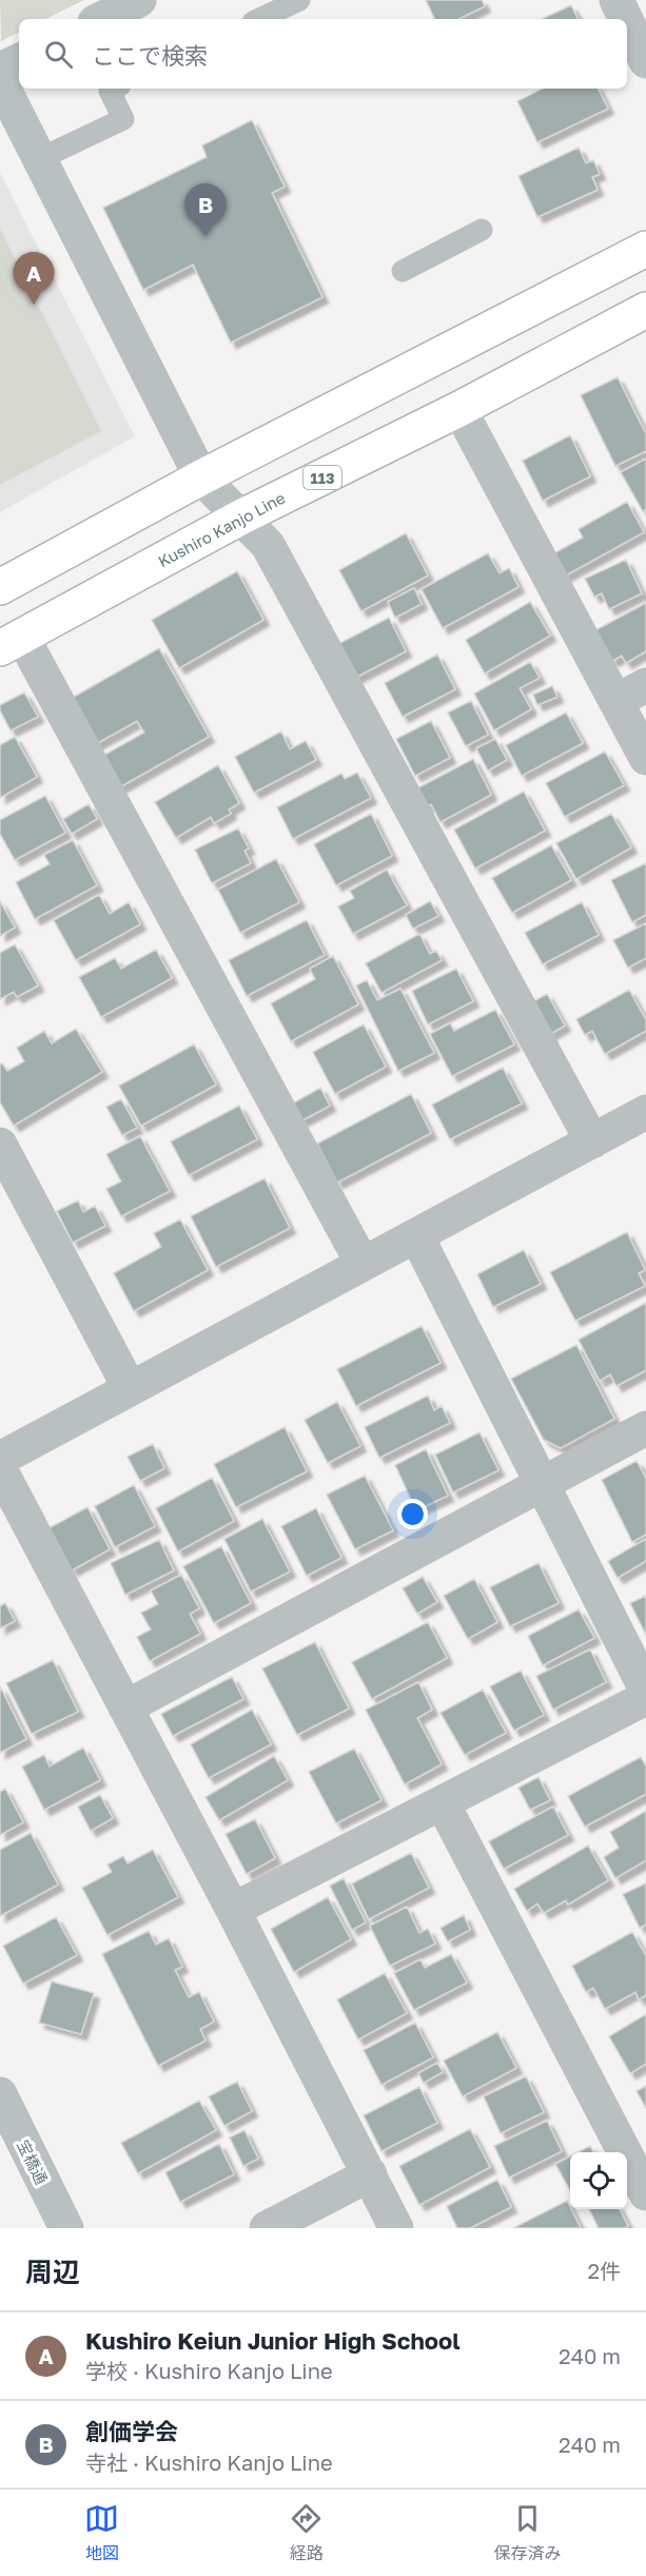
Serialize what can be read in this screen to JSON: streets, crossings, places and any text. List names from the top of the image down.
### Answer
{
  "streets": {
    "main road": ["113", "Kushiro Kanjo Line"],
    "street": ["宝橋通"]
  },
  "page": {
    "search": "ここで検索",
    "pins": ["B", "A"],
    "heading": ["周辺", "2件"],
    "list": [
      {
        "mark": "A",
        "name": "Kushiro Keiun Junior High School",
        "note": "学校 · Kushiro Kanjo Line",
        "value": "240 m"
      },
      {
        "mark": "B",
        "name": "創価学会",
        "note": "寺社 · Kushiro Kanjo Line",
        "value": "240 m"
      }
    ],
    "nav": ["地図", "経路", "保存済み"]
  }
}
